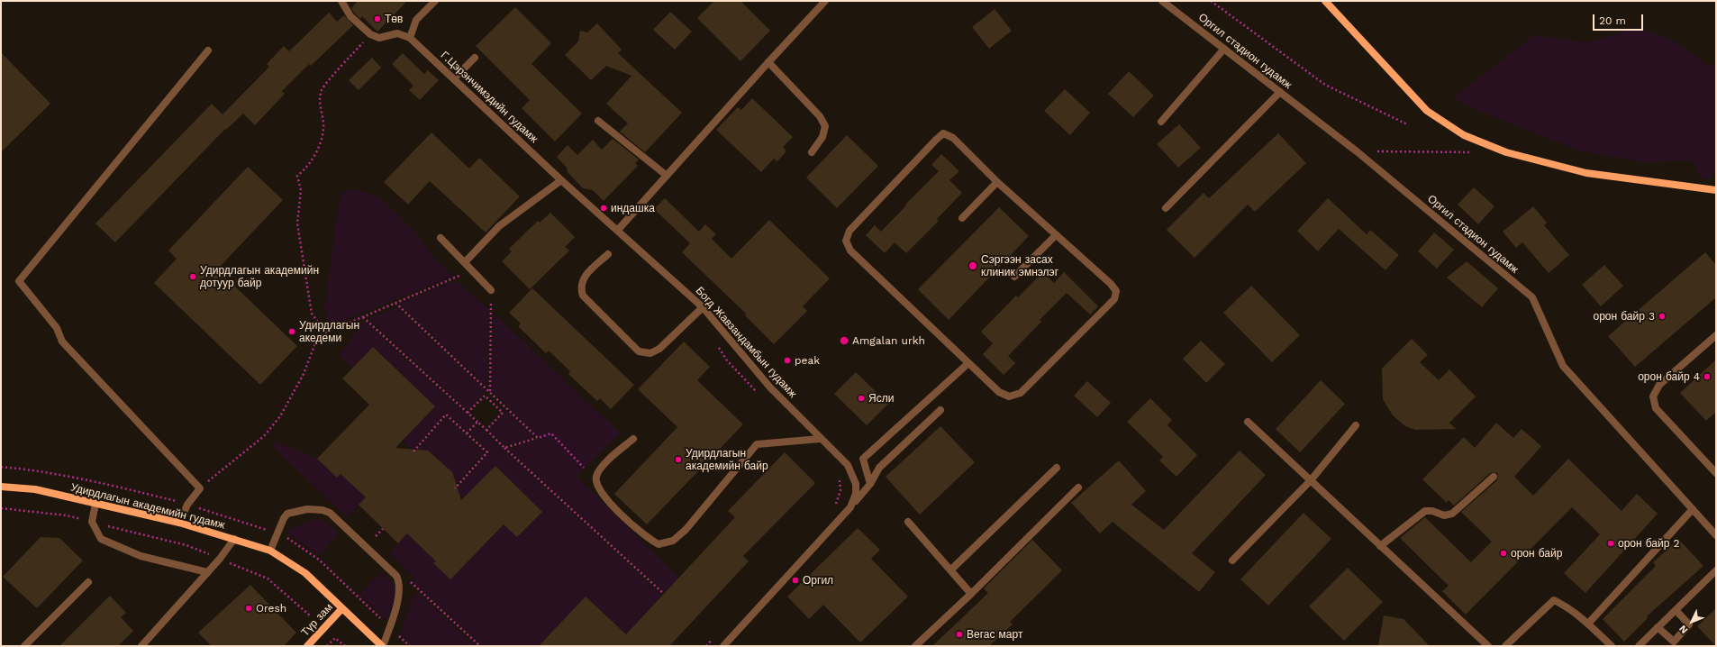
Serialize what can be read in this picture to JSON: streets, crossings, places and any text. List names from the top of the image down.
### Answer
{
  "streets": {
    "street": [
      "Оргил стадион гудамж",
      "Г.Цэрэнчимэдийн гудамж",
      "Богд Жавзандамбын гудамж",
      "Удирдлагын академийн гудамж",
      "Түр зам"
    ]
  },
  "crossings": [
    ["Г.Цэрэнчимэдийн гудамж", "Богд Жавзандамбын гудамж"],
    ["Удирдлагын академийн гудамж", "Түр зам"]
  ],
  "places": [
    "Төв",
    "индашка",
    "Сэргээн засах клиник эмнэлэг",
    "Удирдлагын академийн дотуур байр",
    "орон байр 3",
    "Удирдлагын акедеми",
    "Amgalan urkh",
    "peak",
    "орон байр 4",
    "Ясли",
    "Удирдлагын академийн байр",
    "орон байр 2",
    "орон байр",
    "Оргил",
    "Oresh",
    "Вегас март"
  ],
  "scale_bar": "20 m",
  "north": "bottom left"
}
